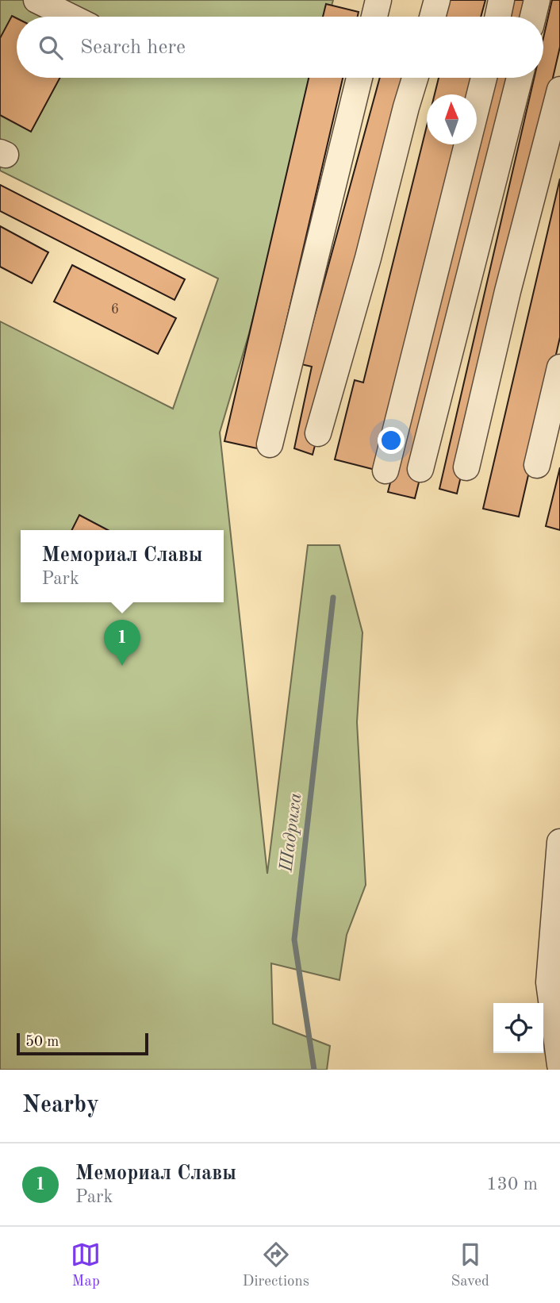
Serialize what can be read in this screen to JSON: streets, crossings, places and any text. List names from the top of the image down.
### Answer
{
  "water": ["Шадриха"],
  "house_numbers": ["6"],
  "scale_bar": "50 m",
  "north": "top",
  "page": {
    "search": "Search here",
    "popup": ["Мемориал Славы", "Park"],
    "pins": "1",
    "scale": "50 m",
    "heading": "Nearby",
    "list": [
      {
        "mark": "1",
        "name": "Мемориал Славы",
        "note": "Park",
        "value": "130 m"
      }
    ],
    "nav": ["Map", "Directions", "Saved"]
  }
}
